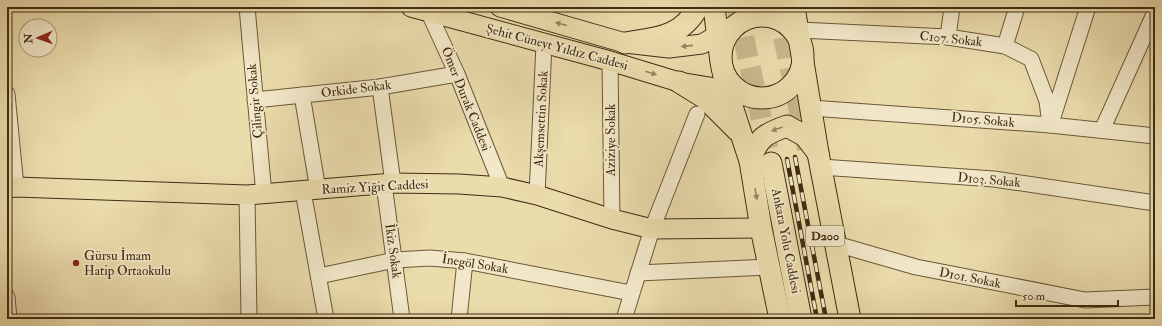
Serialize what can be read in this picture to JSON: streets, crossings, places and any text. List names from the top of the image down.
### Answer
{
  "streets": {
    "highway": ["D200", "Ankara Yolu Caddesi"],
    "main road": ["Şehit Cüneyt Yıldız Caddesi", "Ramiz Yiğit Caddesi"],
    "street": [
      "C107. Sokak",
      "Orkide Sokak",
      "Ömer Durak Caddesi",
      "Çilingir Sokak",
      "Akşemsettin Sokak",
      "D105. Sokak",
      "Aziziye Sokak",
      "D103. Sokak",
      "İkiz Sokak",
      "İnegöl Sokak",
      "D101. Sokak"
    ]
  },
  "crossings": [
    ["C107. Sokak", "D105. Sokak"],
    ["Şehit Cüneyt Yıldız Caddesi", "Ömer Durak Caddesi"],
    ["Şehit Cüneyt Yıldız Caddesi", "Akşemsettin Sokak"],
    ["Şehit Cüneyt Yıldız Caddesi", "Aziziye Sokak"],
    ["Orkide Sokak", "Ömer Durak Caddesi"],
    ["Orkide Sokak", "Çilingir Sokak"],
    ["Orkide Sokak", "İkiz Sokak"],
    ["Ömer Durak Caddesi", "Ramiz Yiğit Caddesi"],
    ["Çilingir Sokak", "Ramiz Yiğit Caddesi"],
    ["Akşemsettin Sokak", "Ramiz Yiğit Caddesi"],
    ["Aziziye Sokak", "Ramiz Yiğit Caddesi"],
    ["D103. Sokak", "D200"],
    ["Ramiz Yiğit Caddesi", "İkiz Sokak"],
    ["İkiz Sokak", "İnegöl Sokak"]
  ],
  "places": ["Gürsu İmam Hatip Ortaokulu"],
  "scale_bar": "50 m",
  "north": "left"
}
